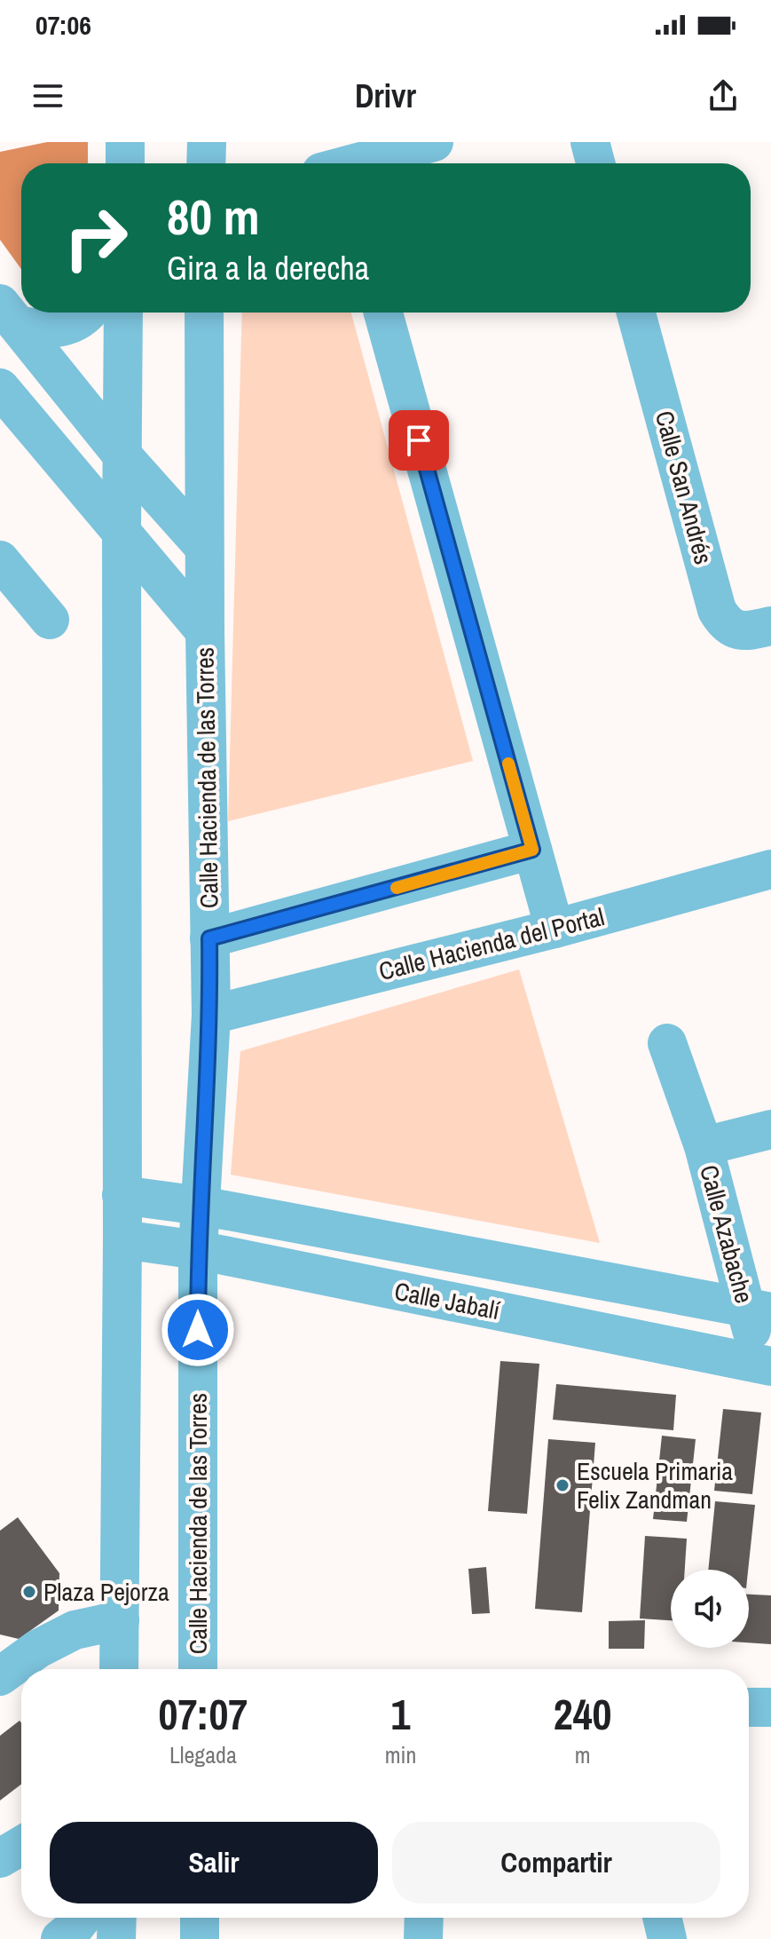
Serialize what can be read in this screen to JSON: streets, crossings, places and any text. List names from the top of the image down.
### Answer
{
  "streets": {
    "street": [
      "Calle San Andrés",
      "Calle Hacienda de las Torres",
      "Calle Hacienda del Portal",
      "Calle Azabache",
      "Calle Jabalí"
    ]
  },
  "crossings": [
    ["Calle Hacienda de las Torres", "Calle Hacienda del Portal"],
    ["Calle Hacienda de las Torres", "Calle Jabalí"],
    ["Calle Azabache", "Calle Jabalí"]
  ],
  "places": ["Escuela Primaria Felix Zandman", "Plaza Pejorza"],
  "page": {
    "status": "07:06",
    "header": "Drivr",
    "turn": ["80 m", "Gira a la derecha"],
    "eta": [
      "07:07",
      "Llegada",
      "1",
      "min",
      "240",
      "m"
    ],
    "buttons": ["Salir", "Compartir"]
  }
}
